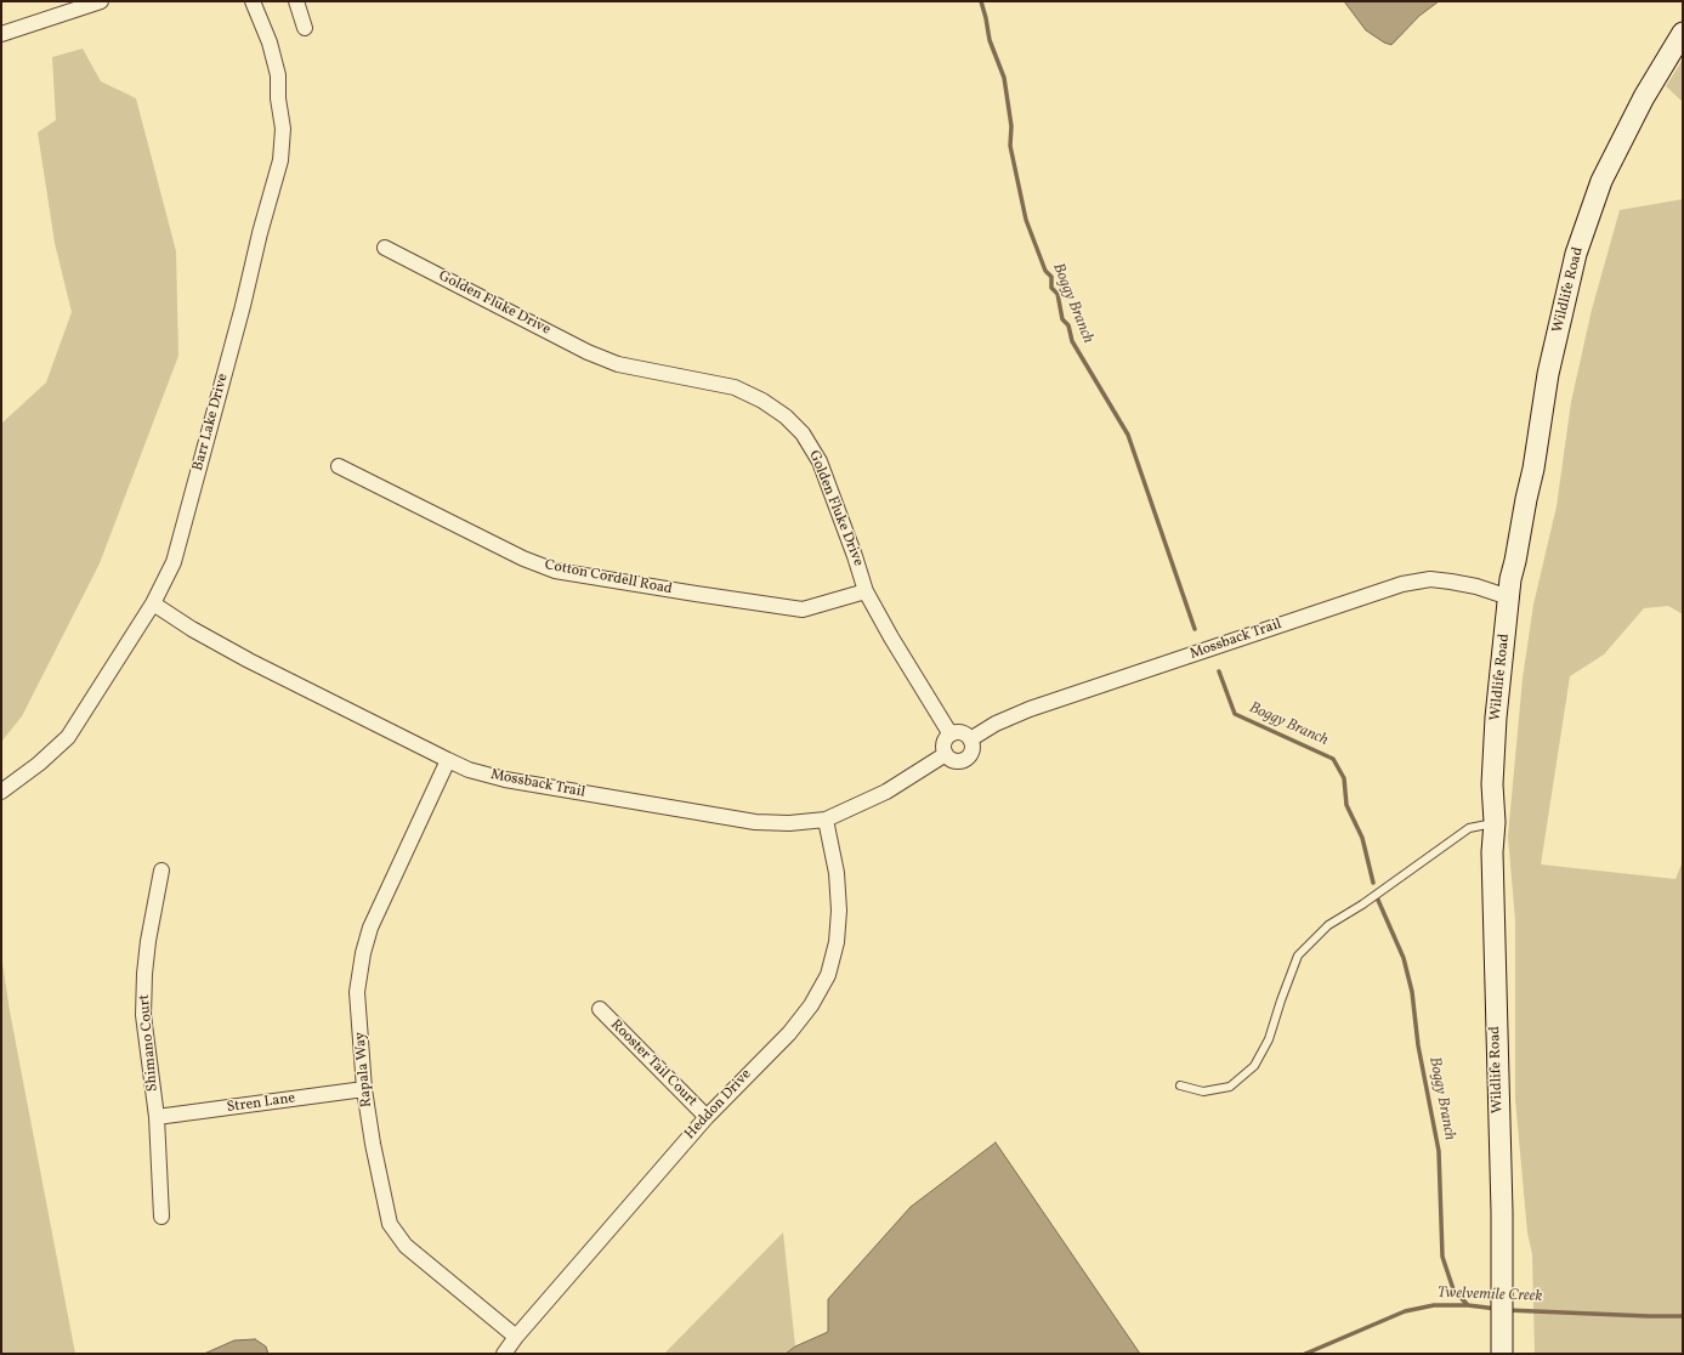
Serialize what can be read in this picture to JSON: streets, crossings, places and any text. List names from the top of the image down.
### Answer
{
  "streets": {
    "street": [
      "Wildlife Road",
      "Golden Fluke Drive",
      "Barr Lake Drive",
      "Cotton Cordell Road",
      "Mossback Trail",
      "Shimano Court",
      "Rooster Tail Court",
      "Rapala Way",
      "Stren Lane",
      "Heddon Drive"
    ]
  },
  "crossings": [
    ["Wildlife Road", "Mossback Trail"],
    ["Golden Fluke Drive", "Cotton Cordell Road"],
    ["Golden Fluke Drive", "Mossback Trail"],
    ["Barr Lake Drive", "Mossback Trail"],
    ["Mossback Trail", "Rapala Way"],
    ["Mossback Trail", "Heddon Drive"],
    ["Shimano Court", "Stren Lane"],
    ["Rooster Tail Court", "Heddon Drive"],
    ["Rapala Way", "Stren Lane"],
    ["Rapala Way", "Heddon Drive"]
  ],
  "water": ["Boggy Branch", "Twelvemile Creek"]
}
